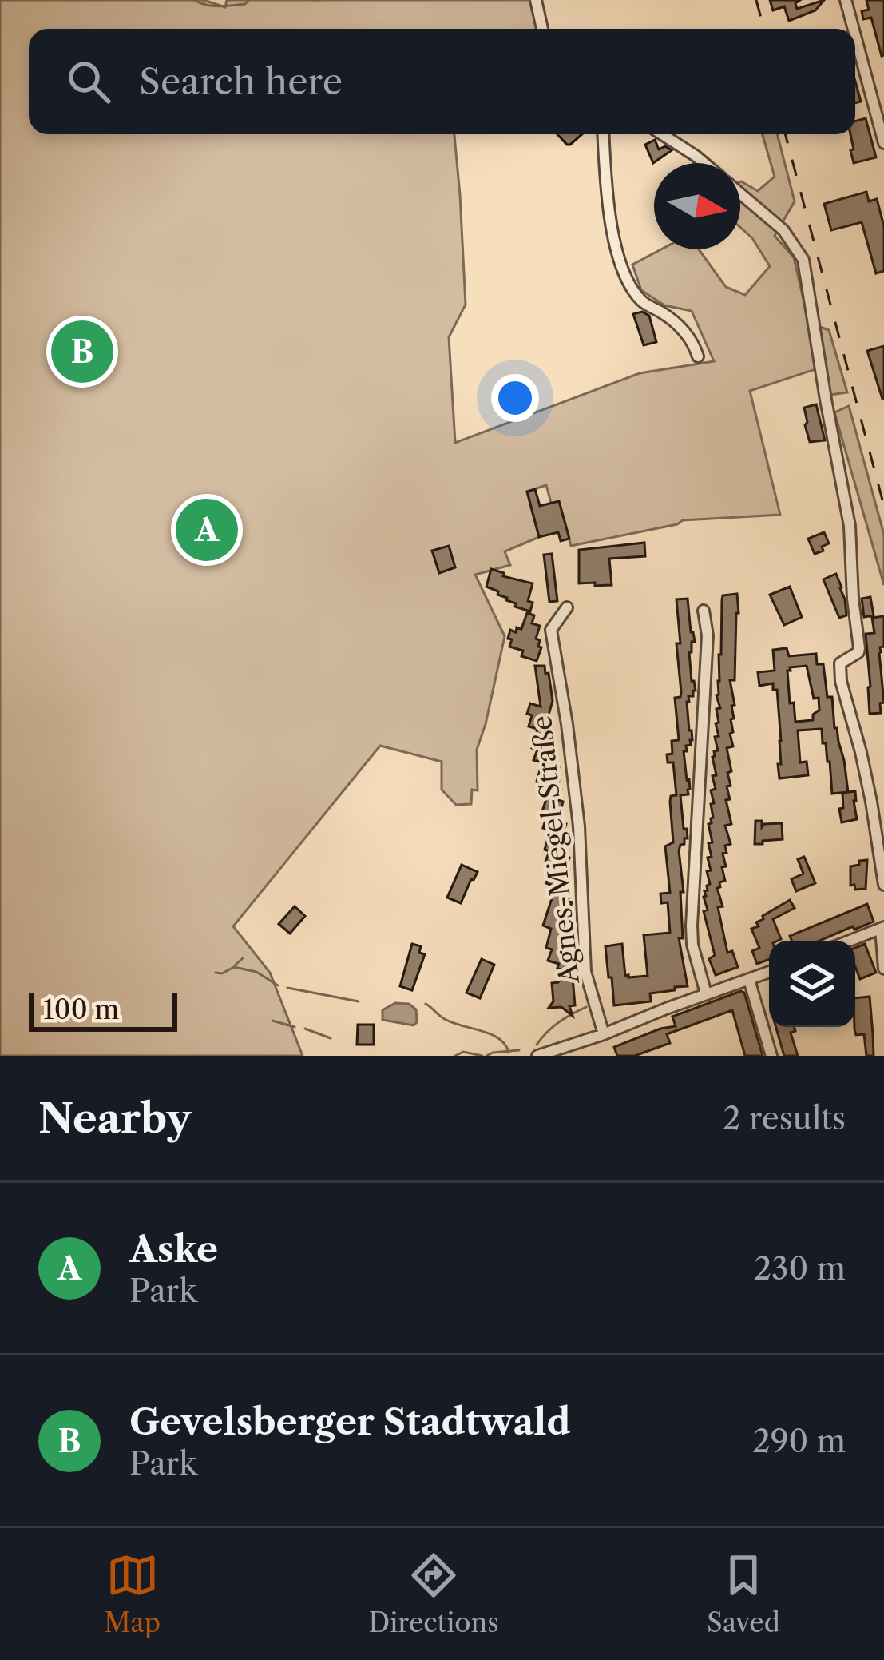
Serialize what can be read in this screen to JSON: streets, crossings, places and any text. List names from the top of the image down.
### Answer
{
  "streets": {
    "street": ["Agnes-Miegel-Straße"]
  },
  "scale_bar": "100 m",
  "north": "right",
  "page": {
    "search": "Search here",
    "pins": ["B", "A"],
    "scale": "100 m",
    "heading": ["Nearby", "2 results"],
    "list": [
      {
        "mark": "A",
        "name": "Aske",
        "note": "Park",
        "value": "230 m"
      },
      {
        "mark": "B",
        "name": "Gevelsberger Stadtwald",
        "note": "Park",
        "value": "290 m"
      }
    ],
    "nav": ["Map", "Directions", "Saved"]
  }
}
